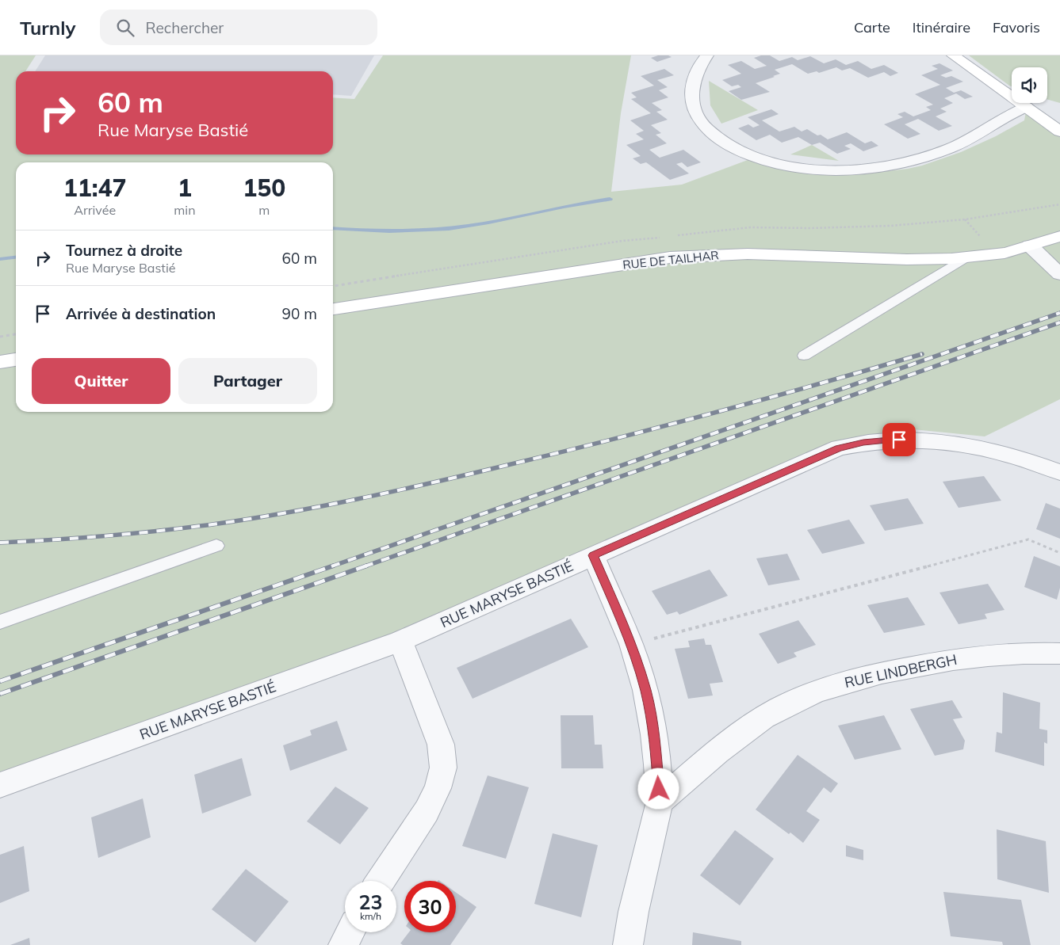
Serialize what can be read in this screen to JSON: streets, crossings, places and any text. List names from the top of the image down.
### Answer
{
  "streets": {
    "street": ["RUE DE TAILHAR", "RUE MARYSE BASTIÉ", "RUE LINDBERGH"]
  },
  "page": {
    "header": "Turnly",
    "search": "Rechercher",
    "nav": ["Carte", "Itinéraire", "Favoris"],
    "turn": ["60 m", "Rue Maryse Bastié"],
    "eta": [
      "11:47",
      "Arrivée",
      "1",
      "min",
      "150",
      "m"
    ],
    "list": [
      {
        "name": "Tournez à droite",
        "note": "Rue Maryse Bastié",
        "value": "60 m"
      },
      {
        "name": "Arrivée à destination",
        "value": "90 m"
      }
    ],
    "buttons": ["Quitter", "Partager"],
    "speed": "23 km/h",
    "limit": "30"
  }
}
